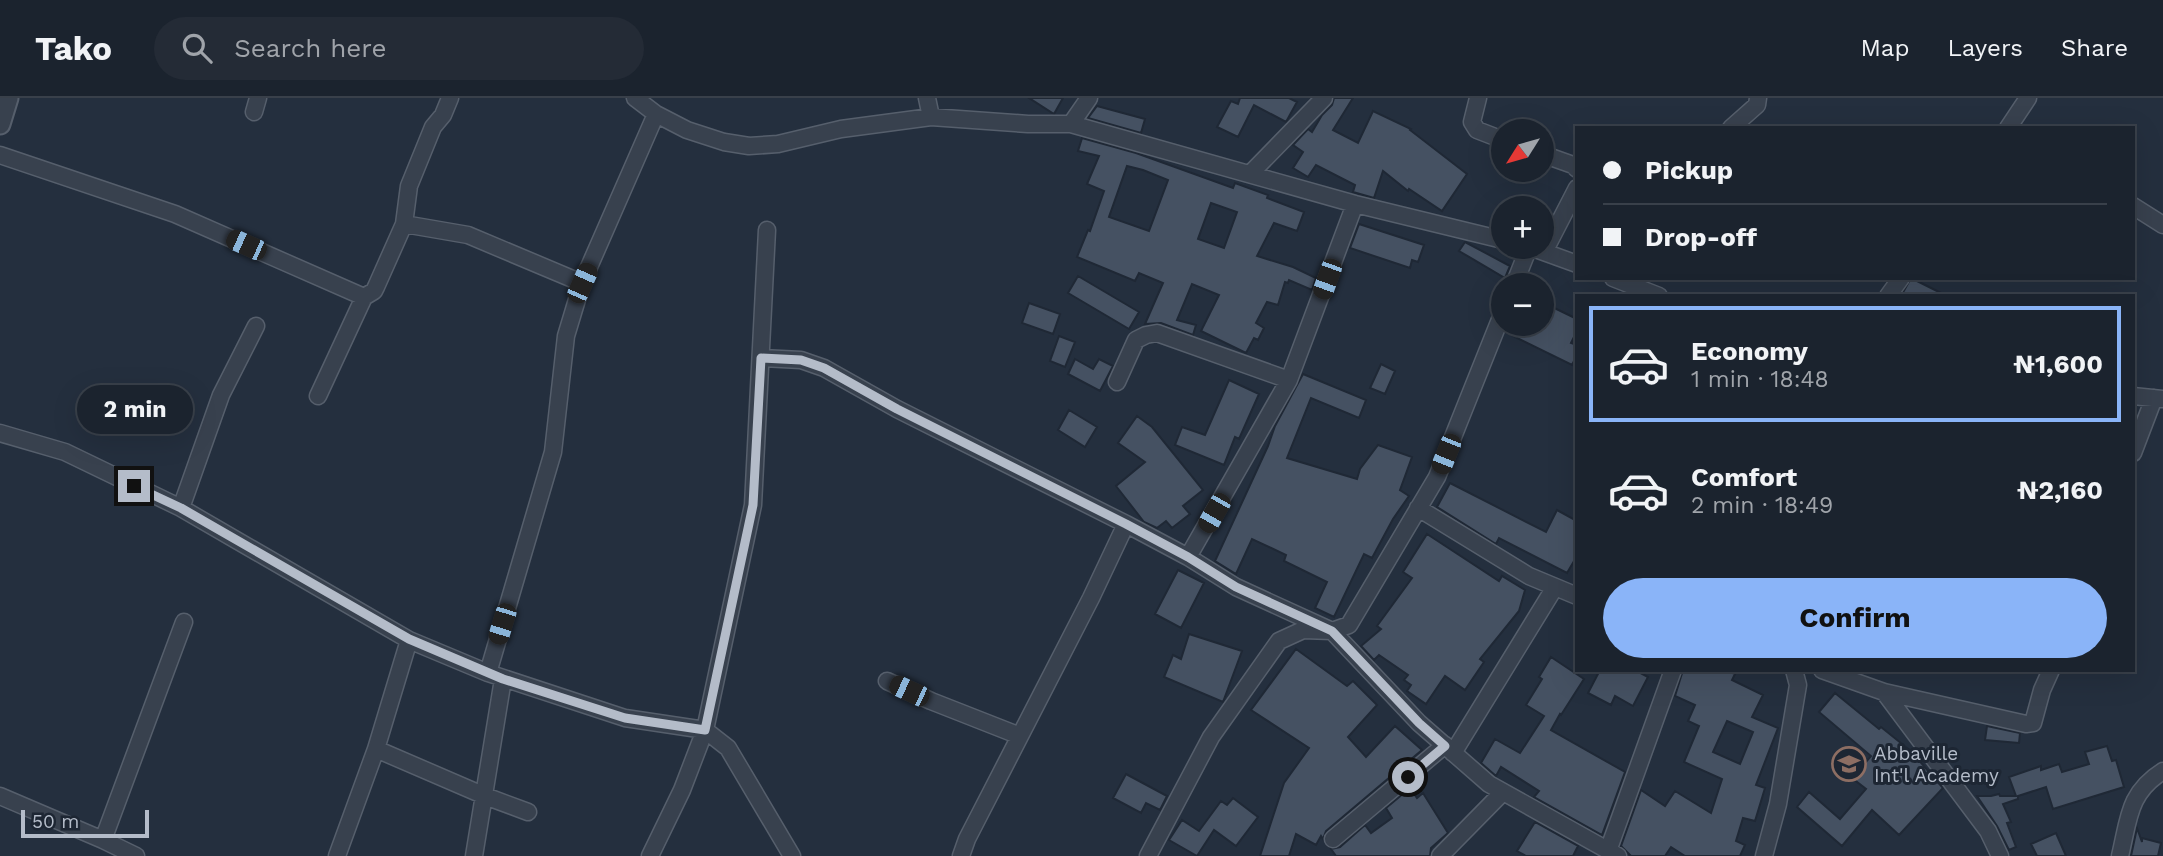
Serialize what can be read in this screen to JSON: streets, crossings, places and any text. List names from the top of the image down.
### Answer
{
  "places": {
    "school or university": ["Abbaville Int'l Academy"]
  },
  "scale_bar": "50 m",
  "north": "bottom left",
  "page": {
    "header": "Tako",
    "search": "Search here",
    "nav": ["Map", "Layers", "Share"],
    "map_buttons": ["+", "−"],
    "banner": ["Pickup", "Drop-off"],
    "list": [
      {
        "name": "Economy",
        "note": "1 min · 18:48",
        "value": "₦1,600"
      },
      {
        "name": "Comfort",
        "note": "2 min · 18:49",
        "value": "₦2,160"
      }
    ],
    "bubble": "2 min",
    "buttons": "Confirm",
    "scale": "50 m"
  }
}
